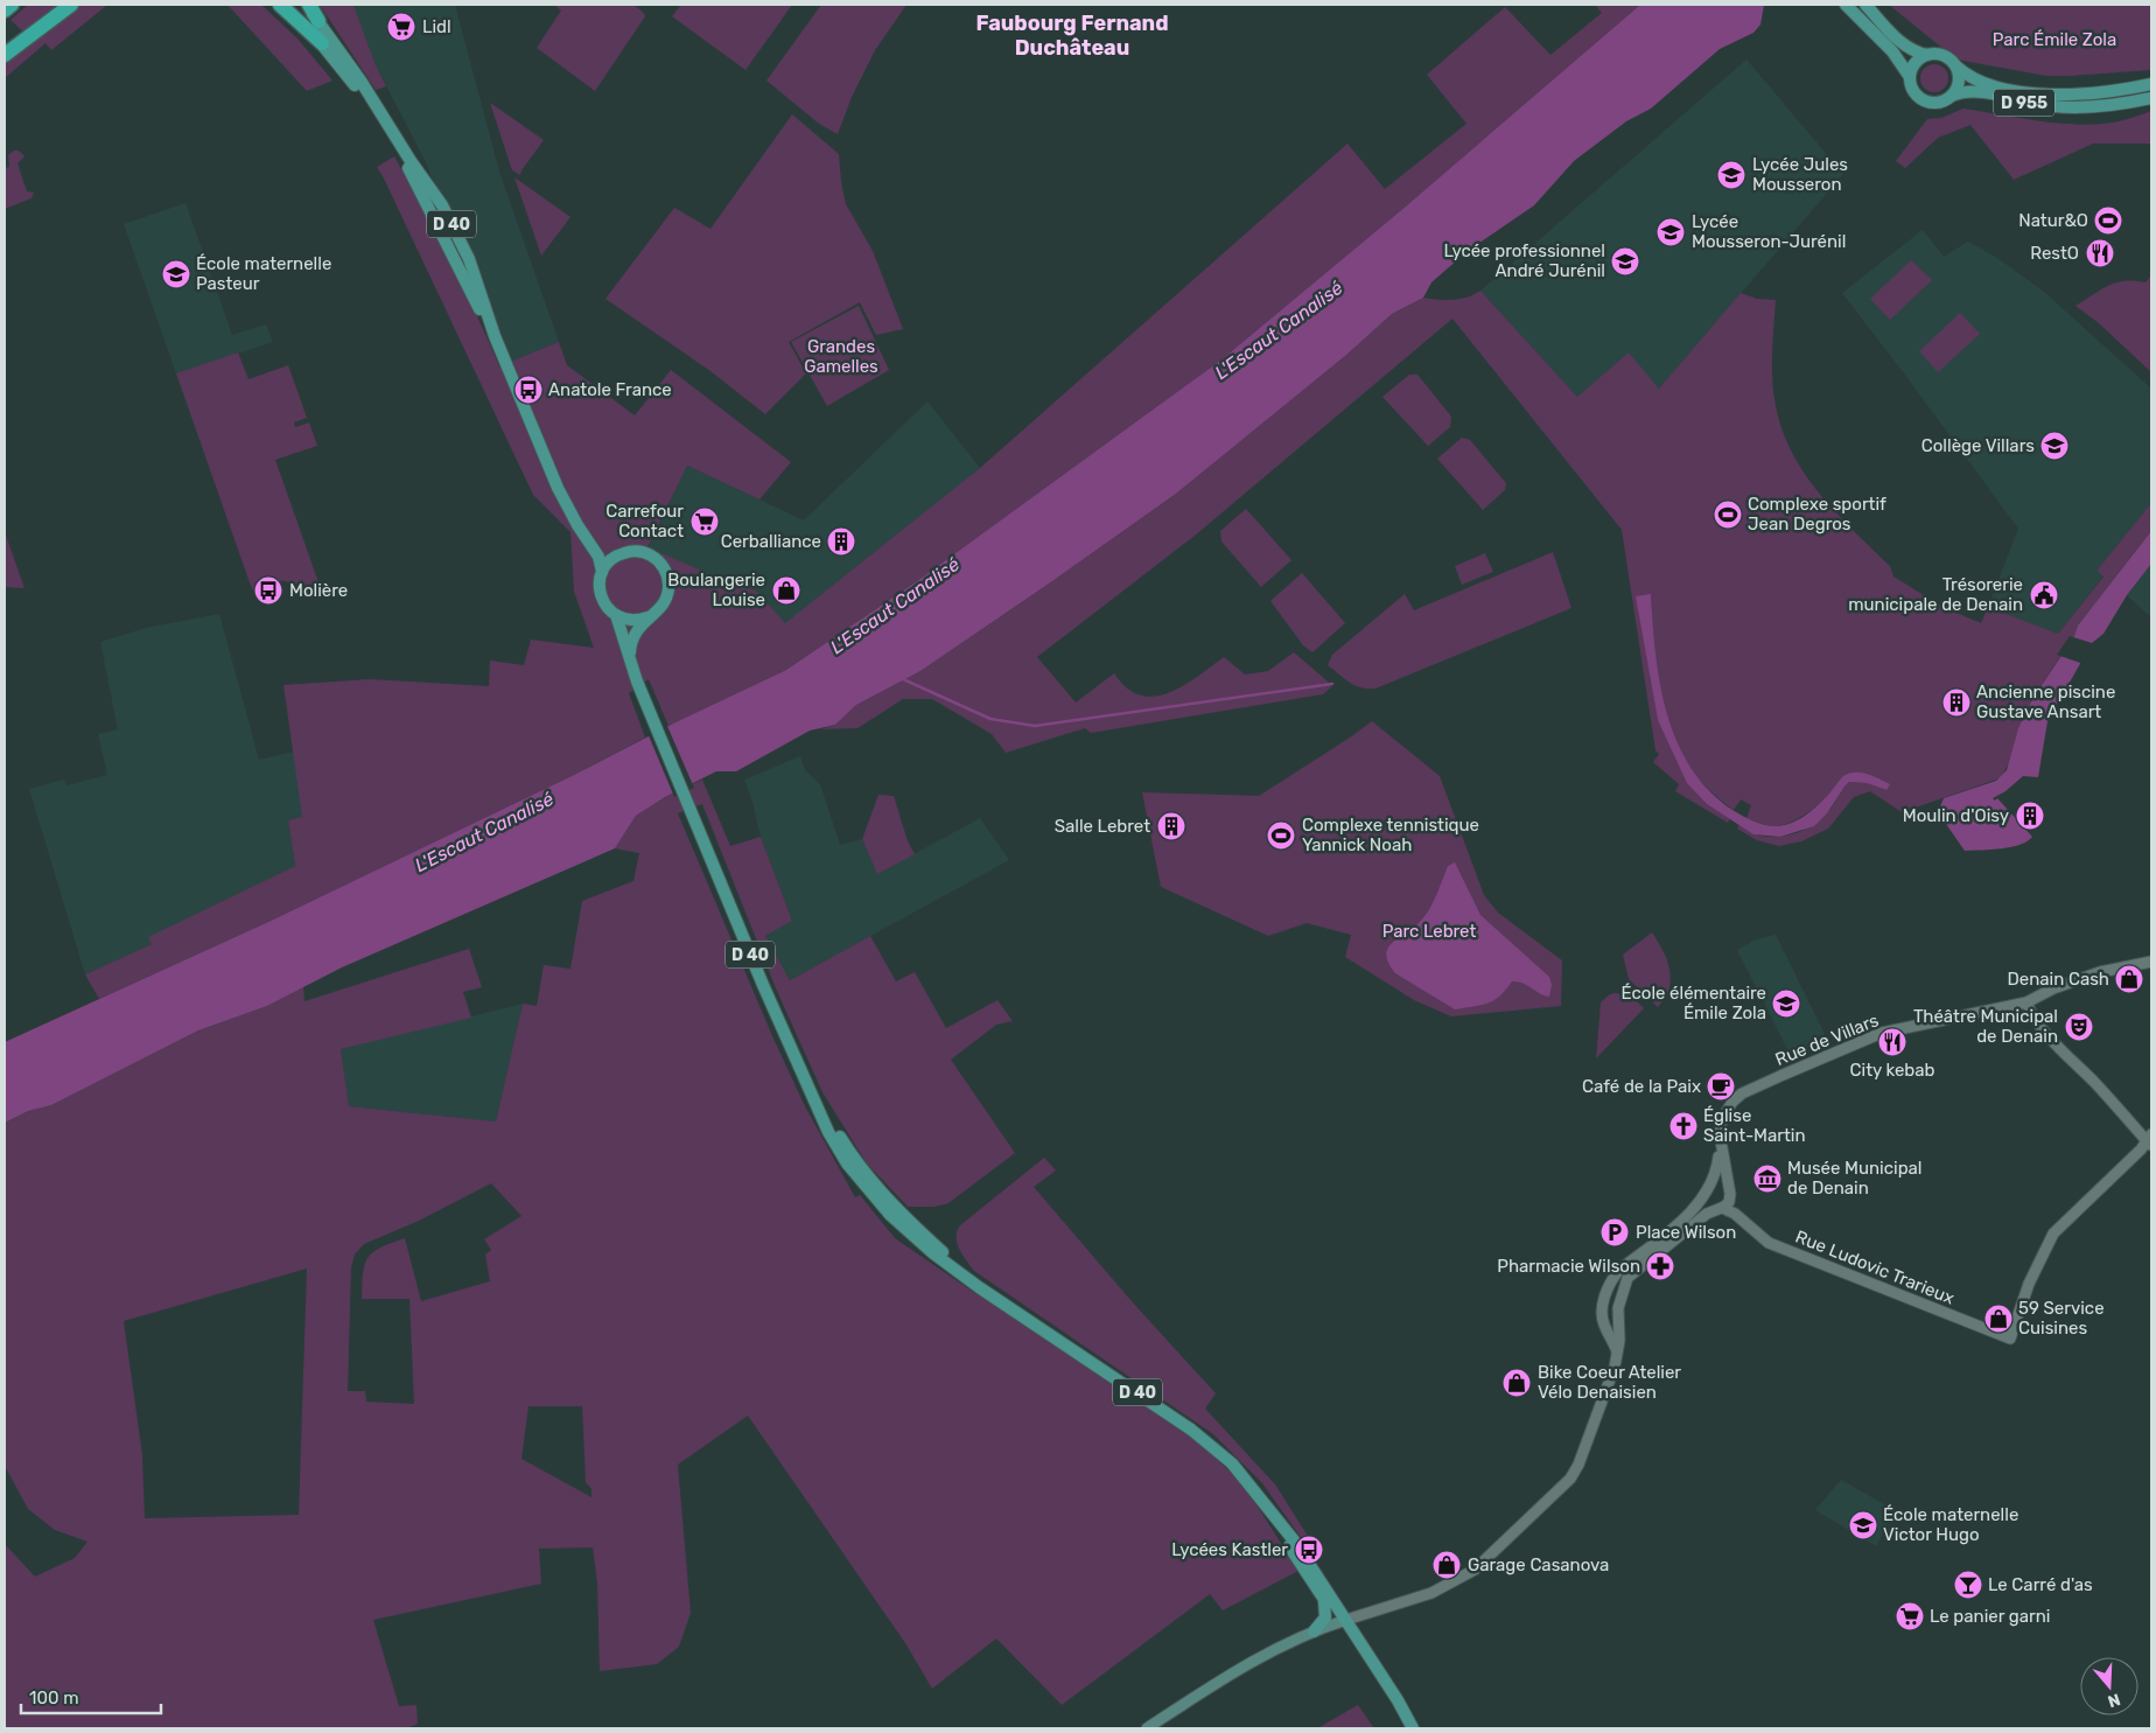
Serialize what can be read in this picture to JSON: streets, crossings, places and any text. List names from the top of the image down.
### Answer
{
  "streets": {
    "main road": ["D 955", "D 40"],
    "street": ["Rue de Villars", "Rue Ludovic Trarieux"]
  },
  "districts": ["Faubourg Fernand Duchâteau"],
  "water": ["L'Escaut Canalisé"],
  "parks": ["Parc Émile Zola", "Grandes Gamelles", "Parc Lebret"],
  "places": {
    "supermarket": ["Lidl", "Carrefour Contact", "Le panier garni"],
    "school or university": [
      "Lycée Jules Mousseron",
      "Lycée Mousseron-Jurénil",
      "Lycée professionnel André Jurénil",
      "École maternelle Pasteur",
      "Collège Villars",
      "École élémentaire Émile Zola",
      "École maternelle Victor Hugo"
    ],
    "sports": ["Natur&O", "Complexe sportif Jean Degros", "Complexe tennistique Yannick Noah"],
    "restaurant": ["RestO", "City kebab"],
    "bus stop": ["Anatole France", "Molière", "Lycées Kastler"],
    "building": [
      "Cerballiance",
      "Ancienne piscine Gustave Ansart",
      "Moulin d'Oisy",
      "Salle Lebret"
    ],
    "shop": [
      "Boulangerie Louise",
      "Denain Cash",
      "59 Service Cuisines",
      "Bike Coeur Atelier Vélo Denaisien",
      "Garage Casanova"
    ],
    "public building": ["Trésorerie municipale de Denain"],
    "theatre": ["Théâtre Municipal de Denain"],
    "cafe": ["Café de la Paix"],
    "church": ["Église Saint-Martin"],
    "museum": ["Musée Municipal de Denain"],
    "parking": ["Place Wilson"],
    "pharmacy": ["Pharmacie Wilson"],
    "bar": ["Le Carré d'as"]
  },
  "scale_bar": "100 m",
  "north": "bottom"
}
